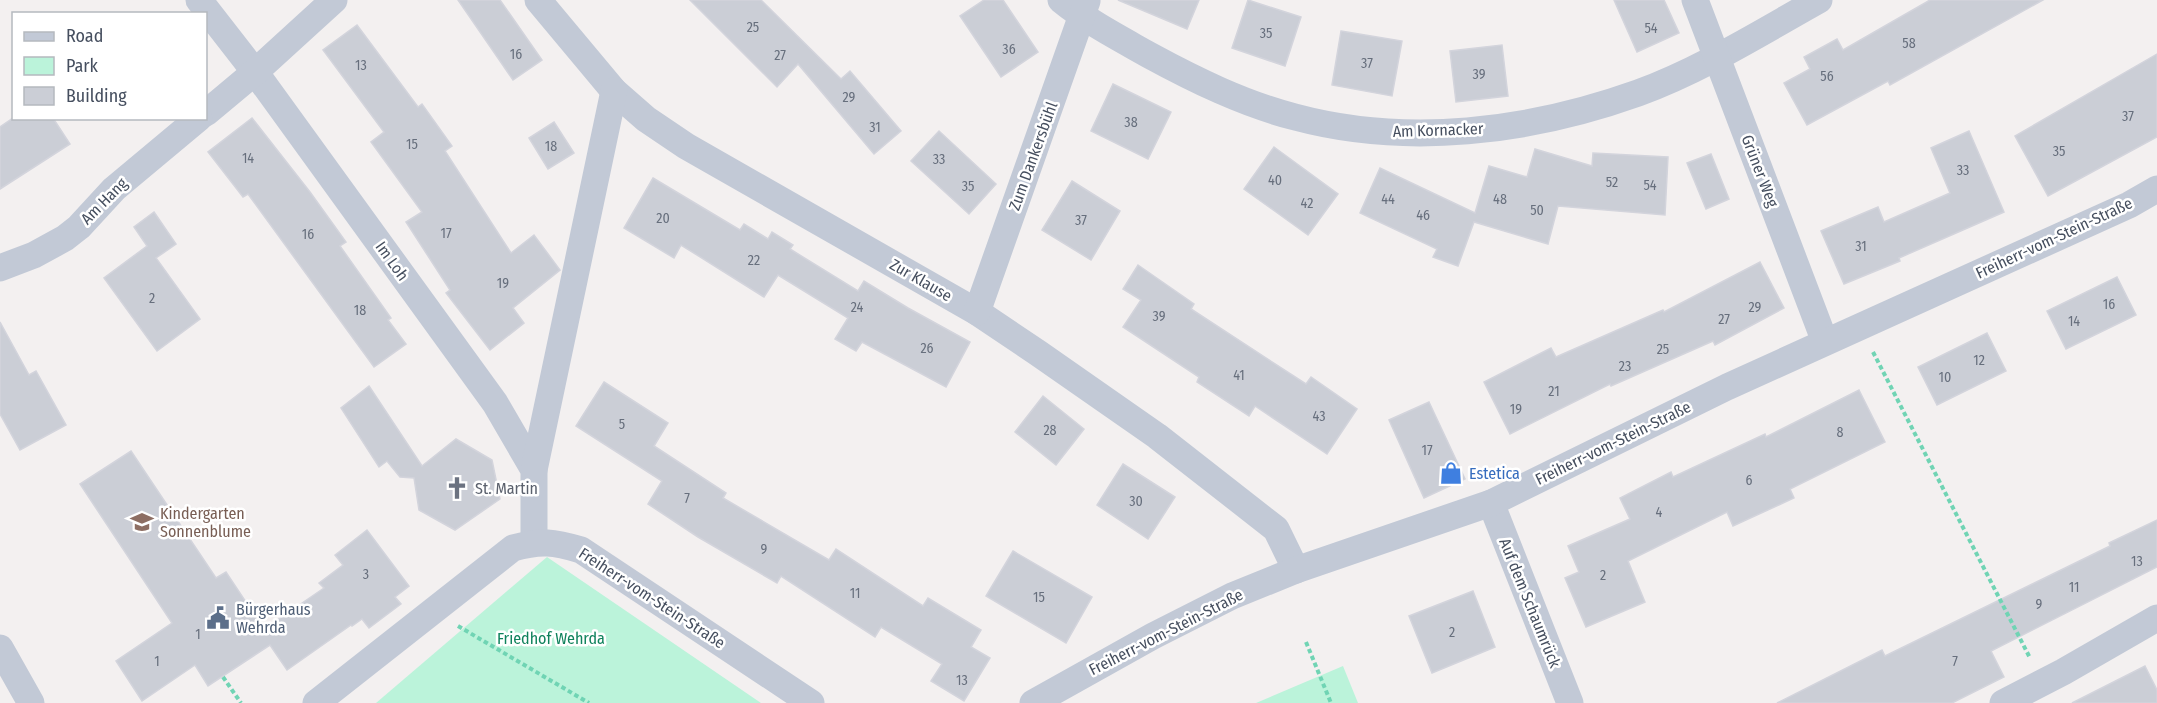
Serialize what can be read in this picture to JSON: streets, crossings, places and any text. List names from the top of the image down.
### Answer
{
  "streets": {
    "street": [
      "Am Kornacker",
      "Zum Dankersbühl",
      "Grüner Weg",
      "Am Hang",
      "Freiherr-vom-Stein-Straße",
      "Im Loh",
      "Zur Klause",
      "Auf dem Schaumrück"
    ]
  },
  "crossings": [
    ["Am Kornacker", "Zum Dankersbühl"],
    ["Am Kornacker", "Grüner Weg"],
    ["Zum Dankersbühl", "Zur Klause"],
    ["Grüner Weg", "Freiherr-vom-Stein-Straße"],
    ["Freiherr-vom-Stein-Straße", "Zur Klause"],
    ["Freiherr-vom-Stein-Straße", "Auf dem Schaumrück"]
  ],
  "parks": ["Friedhof Wehrda"],
  "places": {
    "shop": ["Estetica"],
    "church": ["St. Martin"],
    "school or university": ["Kindergarten Sonnenblume"],
    "public building": ["Bürgerhaus Wehrda"]
  },
  "house_numbers": [
    "25",
    "54",
    "35",
    "58",
    "36",
    "16",
    "27",
    "37",
    "13",
    "39",
    "56",
    "29",
    "37",
    "38",
    "31",
    "15",
    "18",
    "35",
    "14",
    "33",
    "33",
    "40",
    "52",
    "54",
    "35",
    "44",
    "48",
    "42",
    "50",
    "46",
    "20",
    "37",
    "17",
    "16",
    "31",
    "22",
    "19",
    "2",
    "16",
    "24",
    "29",
    "18",
    "39",
    "27",
    "14",
    "26",
    "25",
    "12",
    "23",
    "41",
    "10",
    "21",
    "19",
    "43",
    "5",
    "28",
    "8",
    "17",
    "6",
    "7",
    "30",
    "4",
    "9",
    "13",
    "3",
    "2",
    "11",
    "11",
    "15",
    "9",
    "2",
    "1",
    "1",
    "7",
    "13"
  ],
  "legend": ["Road", "Park", "Building"]
}
